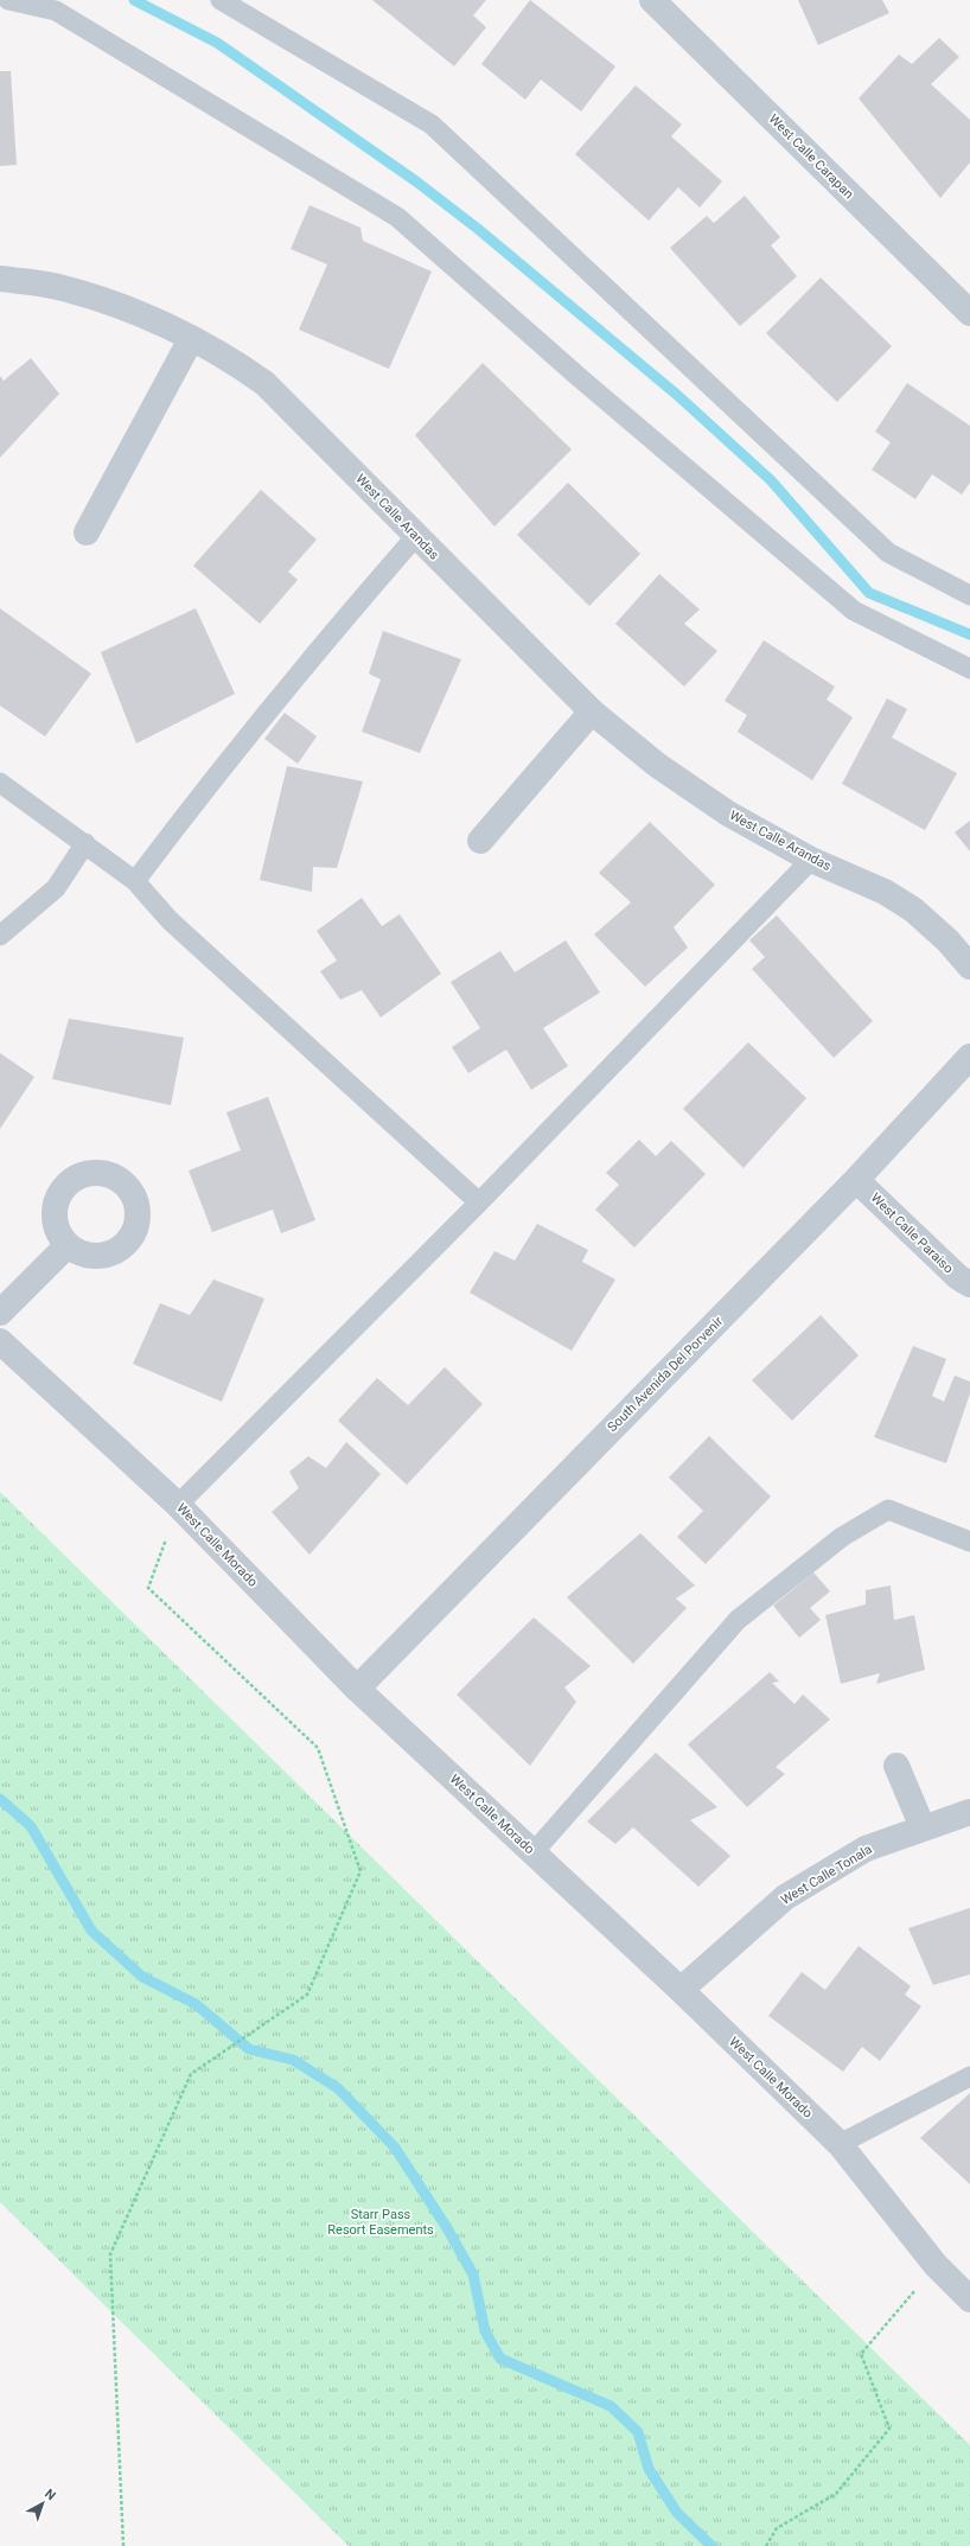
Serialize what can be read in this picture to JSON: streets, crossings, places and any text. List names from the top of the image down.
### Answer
{
  "streets": {
    "street": [
      "West Calle Carapan",
      "West Calle Arandas",
      "West Calle Paraiso",
      "South Avenida Del Porvenir",
      "West Calle Morado",
      "West Calle Tonala"
    ]
  },
  "crossings": [
    ["West Calle Paraiso", "South Avenida Del Porvenir"],
    ["South Avenida Del Porvenir", "West Calle Morado"],
    ["West Calle Morado", "West Calle Tonala"]
  ],
  "parks": ["Starr Pass Resort Easements"],
  "north": "top right"
}
